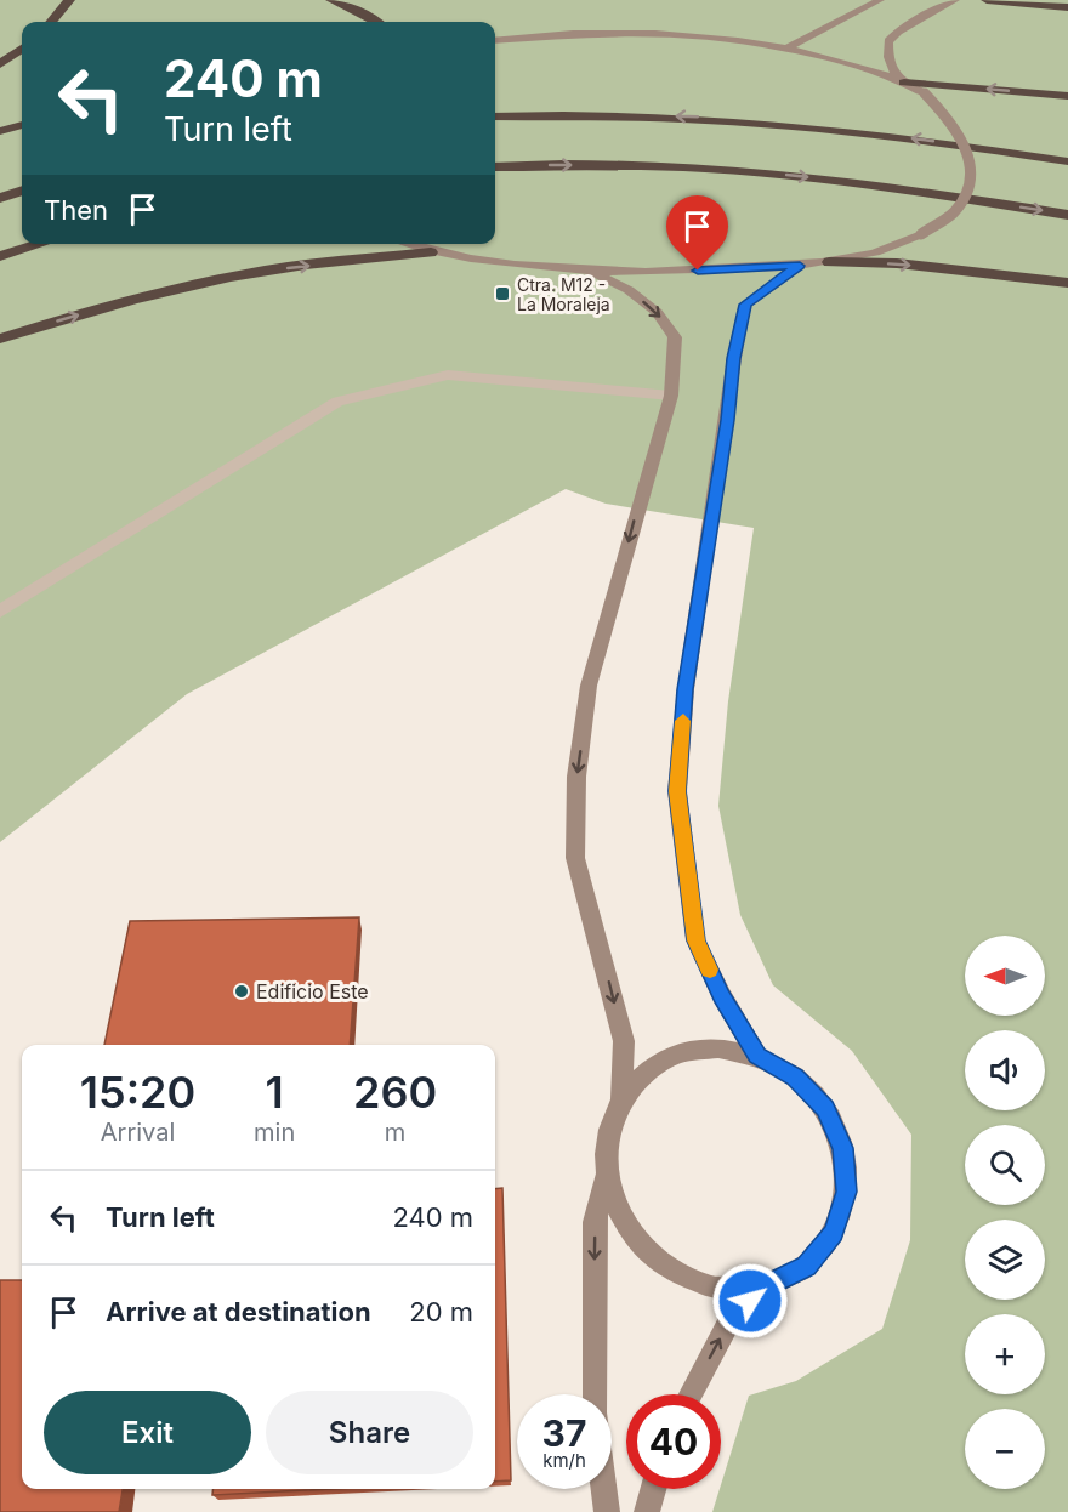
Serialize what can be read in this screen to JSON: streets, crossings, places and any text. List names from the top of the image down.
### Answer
{
  "places": {
    "transit": ["Ctra. M12 - La Moraleja"],
    "other": ["Edificio Este"]
  },
  "north": "left",
  "page": {
    "turn": ["240 m", "Turn left"],
    "then": "Then",
    "map_buttons": ["+", "−"],
    "eta": [
      "15:20",
      "Arrival",
      "1",
      "min",
      "260",
      "m"
    ],
    "list": [
      {
        "name": "Turn left",
        "value": "240 m"
      },
      {
        "name": "Arrive at destination",
        "value": "20 m"
      }
    ],
    "buttons": ["Exit", "Share"],
    "speed": "37 km/h",
    "limit": "40"
  }
}
